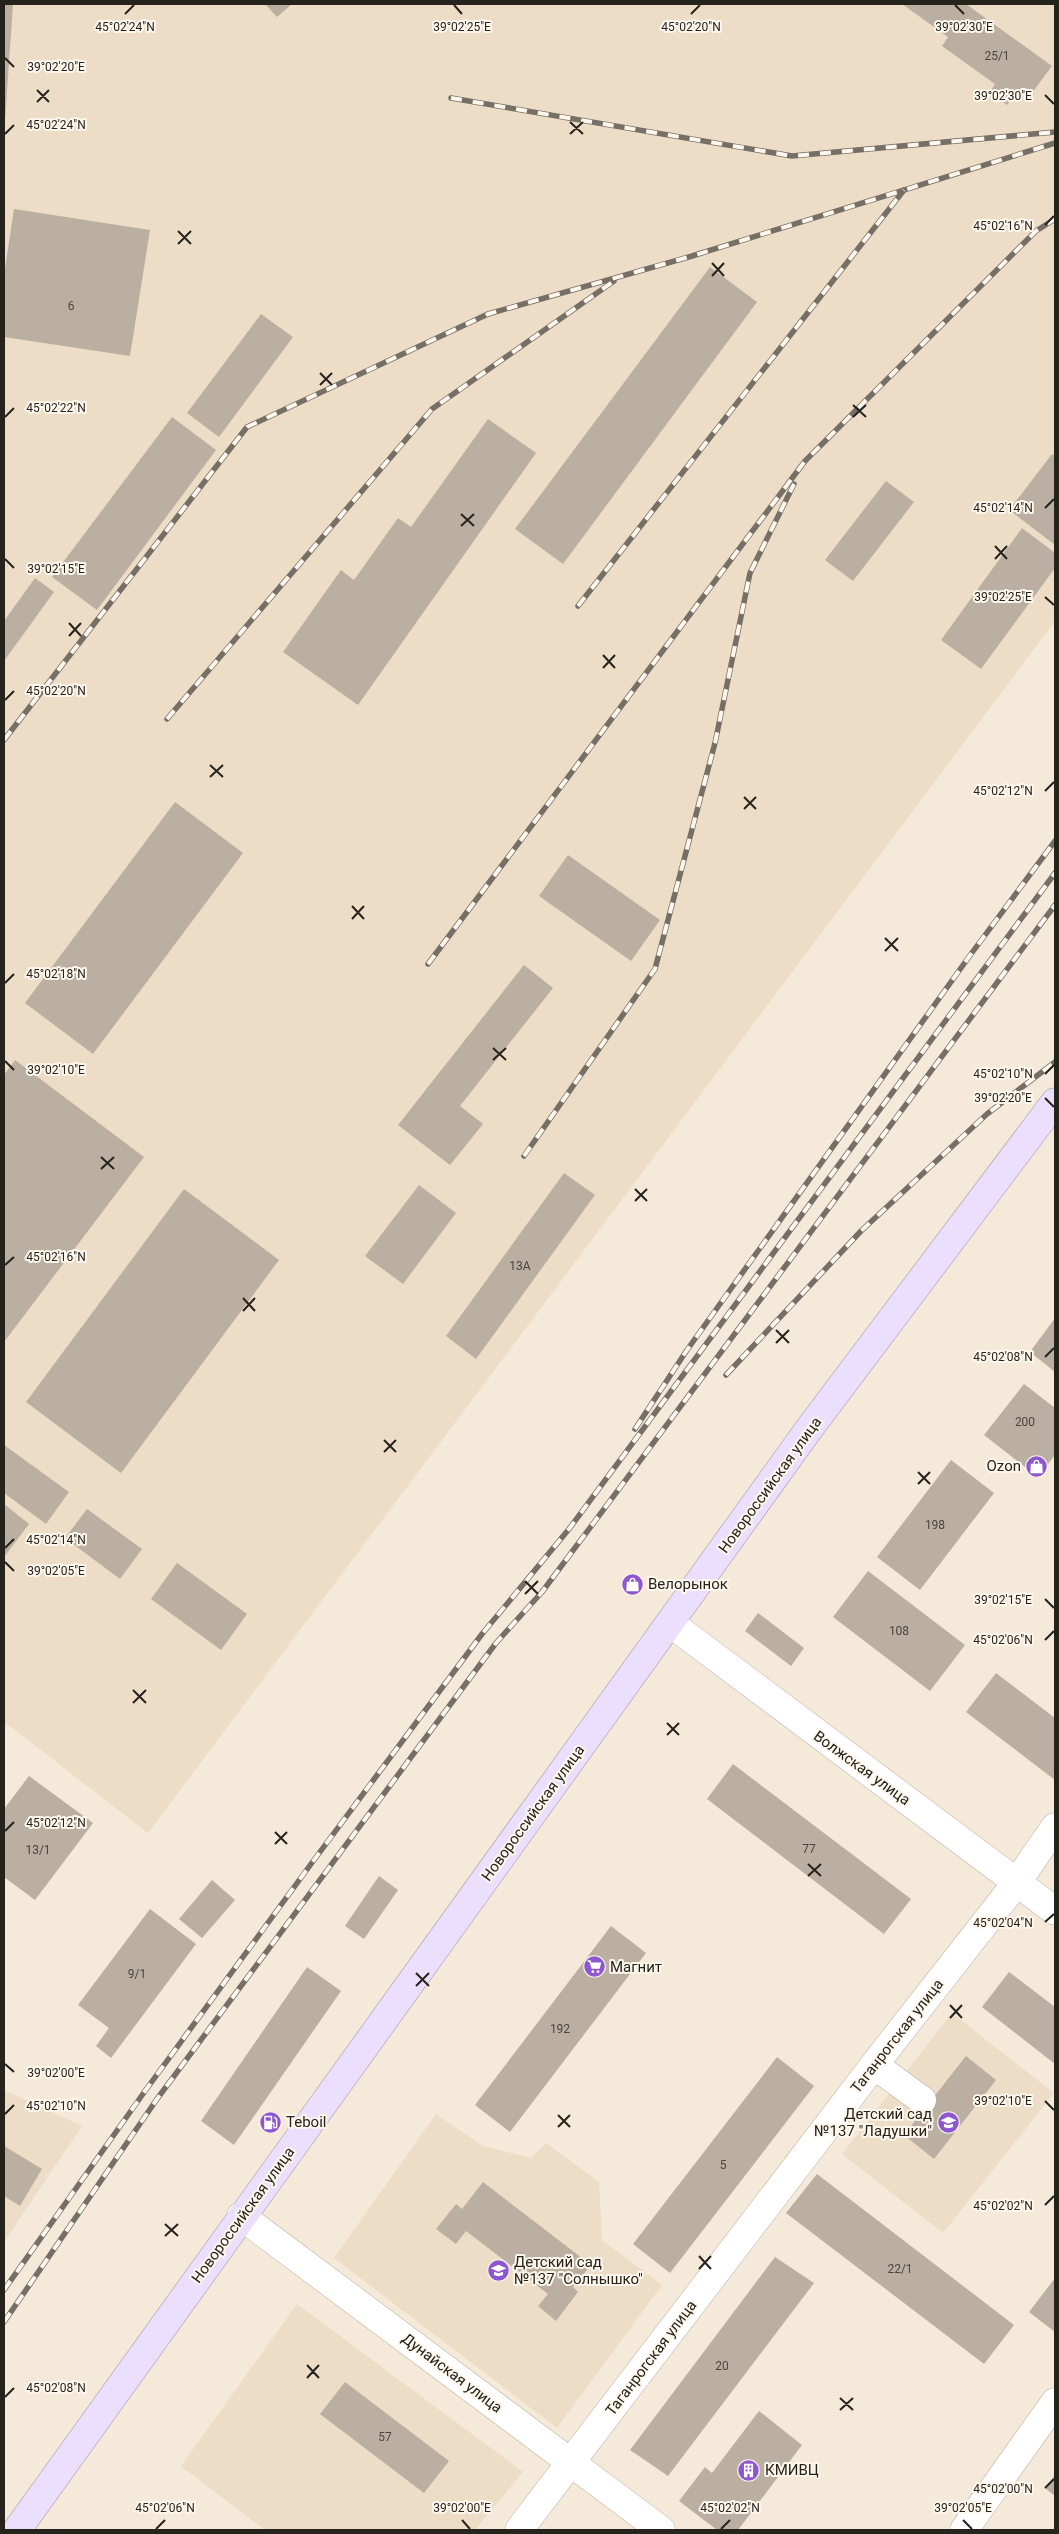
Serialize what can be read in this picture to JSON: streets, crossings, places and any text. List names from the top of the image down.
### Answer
{
  "streets": {
    "main road": ["Новороссийская улица"],
    "street": ["Волжская улица", "Таганрогская улица", "Дунайская улица"]
  },
  "crossings": [
    ["Новороссийская улица", "Волжская улица"],
    ["Новороссийская улица", "Дунайская улица"],
    ["Волжская улица", "Таганрогская улица"],
    ["Таганрогская улица", "Дунайская улица"]
  ],
  "places": {
    "shop": ["Ozon", "Велорынок"],
    "supermarket": ["Магнит"],
    "fuel station": ["Teboil"],
    "school or university": ["Детский сад №137 \"Ладушки\"", "Детский сад №137 \"Солнышко\""],
    "building": ["КМИВЦ"]
  },
  "house_numbers": [
    "25/1",
    "6",
    "13А",
    "200",
    "198",
    "108",
    "77",
    "13/1",
    "9/1",
    "192",
    "5",
    "22/1",
    "20",
    "57"
  ],
  "coordinates": [
    "45°02'24\"N",
    "39°02'25\"E",
    "45°02'20\"N",
    "39°02'30\"E",
    "39°02'20\"E",
    "45°02'16\"N",
    "45°02'22\"N",
    "45°02'14\"N",
    "39°02'15\"E",
    "45°02'12\"N",
    "45°02'18\"N",
    "39°02'10\"E",
    "45°02'10\"N",
    "45°02'08\"N",
    "39°02'05\"E",
    "45°02'06\"N",
    "45°02'04\"N",
    "39°02'00\"E",
    "45°02'02\"N",
    "45°02'00\"N"
  ]
}
